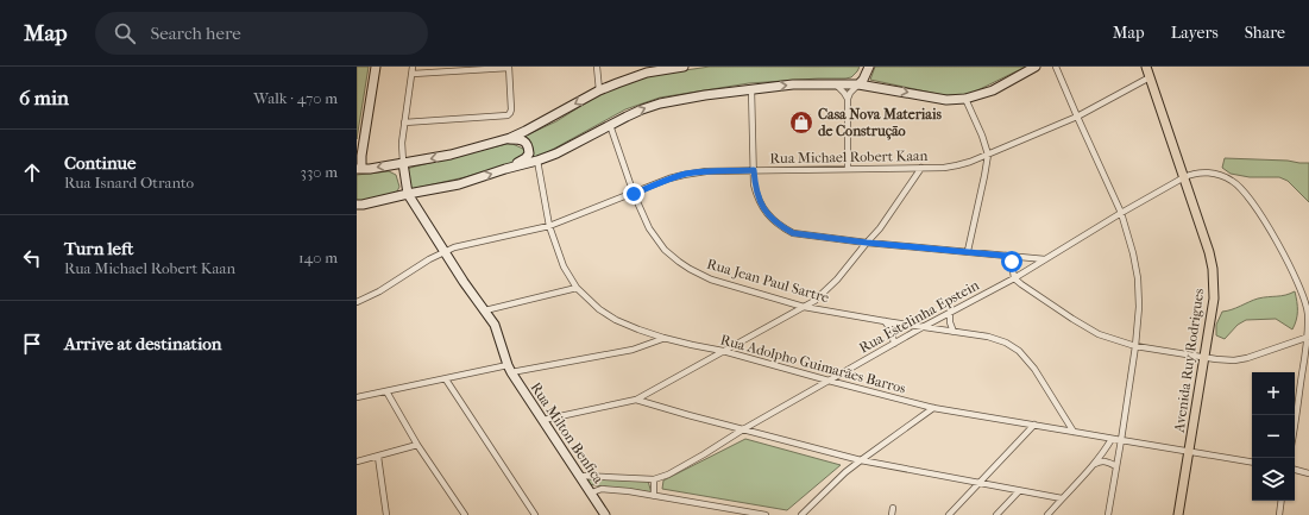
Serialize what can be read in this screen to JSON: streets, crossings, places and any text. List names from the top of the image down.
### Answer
{
  "streets": {
    "main road": ["Avenida Ruy Rodrigues", "Rua Milton Benfica"],
    "street": [
      "Rua Michael Robert Kaan",
      "Rua Jean Paul Sartre",
      "Rua Estelinha Epstein",
      "Rua Adolpho Guimarães Barros"
    ]
  },
  "crossings": [
    ["Rua Michael Robert Kaan", "Rua Jean Paul Sartre"],
    ["Rua Michael Robert Kaan", "Avenida Ruy Rodrigues"],
    ["Rua Michael Robert Kaan", "Rua Adolpho Guimarães Barros"],
    ["Rua Michael Robert Kaan", "Rua Milton Benfica"],
    ["Rua Jean Paul Sartre", "Rua Estelinha Epstein"],
    ["Rua Jean Paul Sartre", "Rua Adolpho Guimarães Barros"],
    ["Rua Estelinha Epstein", "Avenida Ruy Rodrigues"],
    ["Rua Estelinha Epstein", "Rua Adolpho Guimarães Barros"],
    ["Rua Estelinha Epstein", "Rua Milton Benfica"],
    ["Avenida Ruy Rodrigues", "Rua Adolpho Guimarães Barros"]
  ],
  "places": {
    "shop": ["Casa Nova Materiais de Construção"]
  },
  "page": {
    "header": "Map",
    "search": "Search here",
    "nav": ["Map", "Layers", "Share"],
    "heading": ["6 min", "Walk · 470 m"],
    "list": [
      ["Continue", "Rua Isnard Otranto", "330 m"],
      ["Turn left", "Rua Michael Robert Kaan", "140 m"],
      "Arrive at destination"
    ],
    "map_buttons": ["+", "−"]
  }
}
